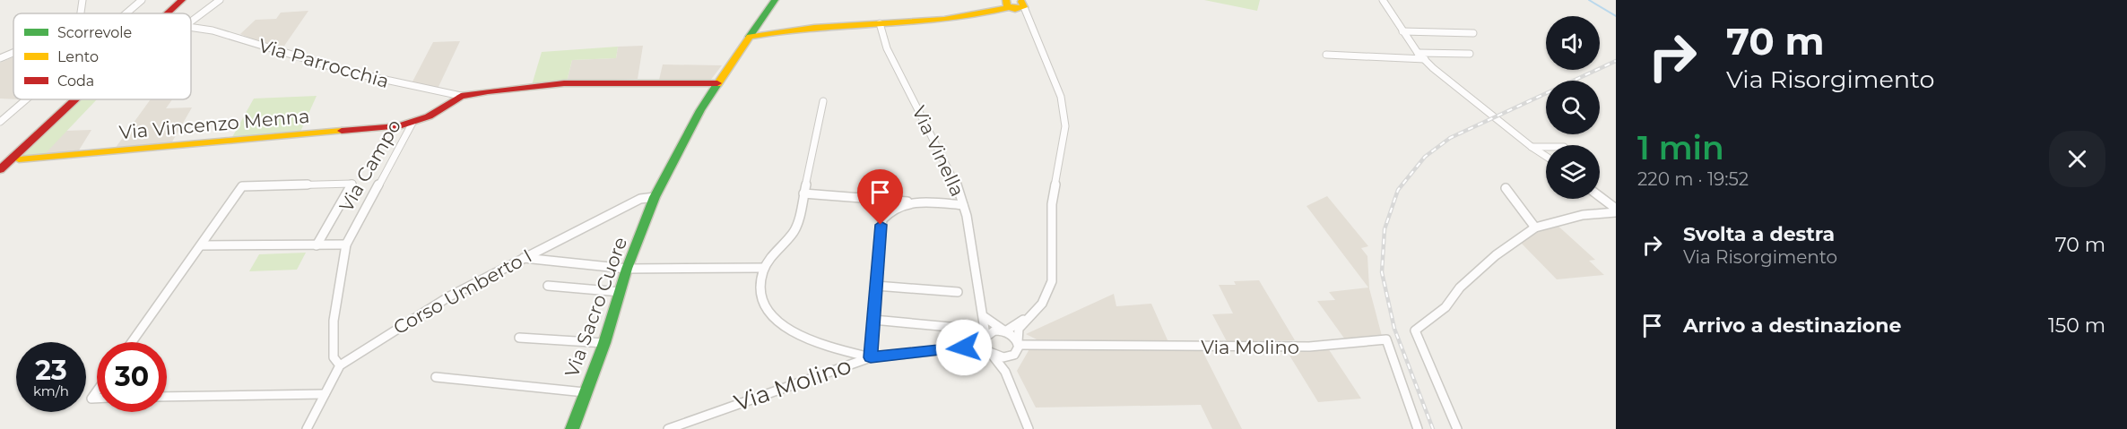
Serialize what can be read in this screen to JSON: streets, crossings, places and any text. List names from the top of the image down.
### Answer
{
  "streets": {
    "main road": ["Via Vincenzo Menna", "Via Campo", "Via Sacro Cuore"],
    "street": [
      "Via Parrocchia",
      "Via Vinella",
      "Corso Umberto I",
      "Via Molino"
    ]
  },
  "crossings": [
    ["Via Parrocchia", "Via Campo"],
    ["Via Vincenzo Menna", "Via Campo"],
    ["Via Vinella", "Via Molino"],
    ["Via Campo", "Corso Umberto I"],
    ["Corso Umberto I", "Via Sacro Cuore"]
  ],
  "legend": ["Scorrevole", "Lento", "Coda"],
  "page": {
    "turn": ["70 m", "Via Risorgimento"],
    "heading": ["1 min", "220 m · 19:52"],
    "list": [
      {
        "name": "Svolta a destra",
        "note": "Via Risorgimento",
        "value": "70 m"
      },
      {
        "name": "Arrivo a destinazione",
        "value": "150 m"
      }
    ],
    "speed": "23 km/h",
    "limit": "30"
  }
}
